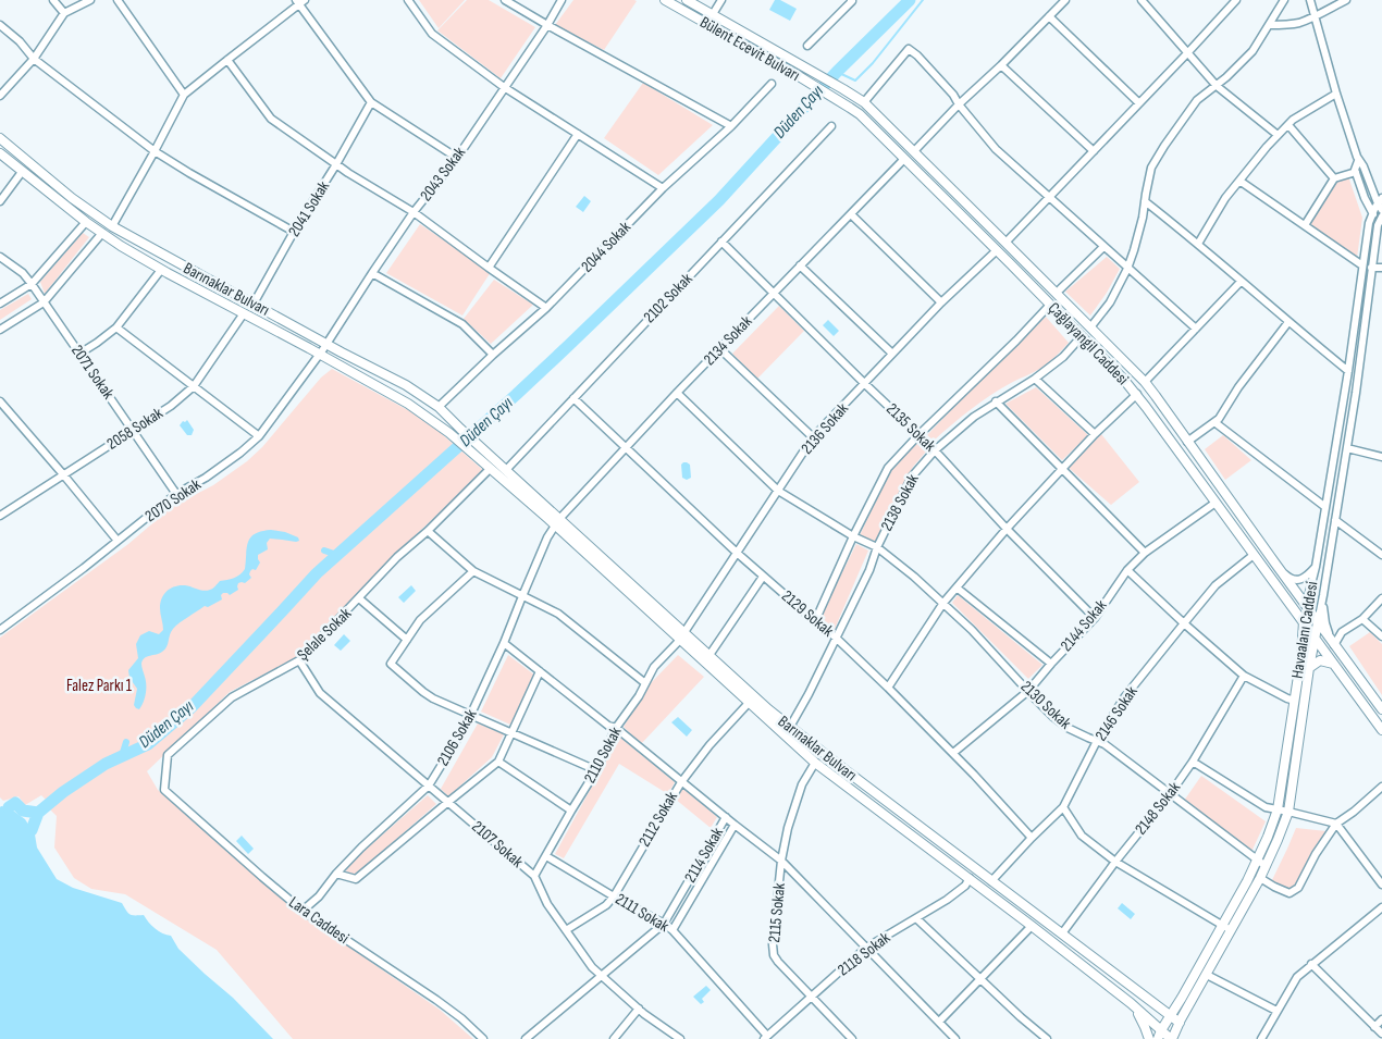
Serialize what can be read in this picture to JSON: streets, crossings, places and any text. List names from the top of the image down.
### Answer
{
  "streets": {
    "main road": [
      "Bülent Ecevit Bulvarı",
      "Barınaklar Bulvarı",
      "Çağlayangil Caddesi",
      "Havaalanı Caddesi"
    ],
    "street": [
      "2043 Sokak",
      "2041 Sokak",
      "2044 Sokak",
      "2102 Sokak",
      "2134 Sokak",
      "2071 Sokak",
      "2135 Sokak",
      "2058 Sokak",
      "2136 Sokak",
      "2070 Sokak",
      "2138 Sokak",
      "2129 Sokak",
      "2144 Sokak",
      "Şelale Sokak",
      "2130 Sokak",
      "2146 Sokak",
      "2106 Sokak",
      "2110 Sokak",
      "2148 Sokak",
      "2112 Sokak",
      "2107 Sokak",
      "2114 Sokak",
      "2111 Sokak",
      "2115 Sokak",
      "Lara Caddesi",
      "2118 Sokak"
    ]
  },
  "crossings": [
    ["Bülent Ecevit Bulvarı", "Çağlayangil Caddesi"],
    ["2043 Sokak", "2041 Sokak"],
    ["2043 Sokak", "Barınaklar Bulvarı"],
    ["2043 Sokak", "2070 Sokak"],
    ["2041 Sokak", "2044 Sokak"],
    ["2041 Sokak", "Barınaklar Bulvarı"],
    ["2044 Sokak", "Barınaklar Bulvarı"],
    ["Barınaklar Bulvarı", "2102 Sokak"],
    ["Barınaklar Bulvarı", "2134 Sokak"],
    ["Barınaklar Bulvarı", "2058 Sokak"],
    ["Barınaklar Bulvarı", "2136 Sokak"],
    ["Barınaklar Bulvarı", "2070 Sokak"],
    ["Barınaklar Bulvarı", "2138 Sokak"],
    ["Barınaklar Bulvarı", "Havaalanı Caddesi"],
    ["Barınaklar Bulvarı", "Şelale Sokak"],
    ["Barınaklar Bulvarı", "2146 Sokak"],
    ["Barınaklar Bulvarı", "2106 Sokak"],
    ["Barınaklar Bulvarı", "2110 Sokak"],
    ["Barınaklar Bulvarı", "2148 Sokak"],
    ["Barınaklar Bulvarı", "2112 Sokak"],
    ["Barınaklar Bulvarı", "2115 Sokak"],
    ["Barınaklar Bulvarı", "2118 Sokak"],
    ["2102 Sokak", "2135 Sokak"],
    ["2102 Sokak", "2129 Sokak"],
    ["2134 Sokak", "Çağlayangil Caddesi"],
    ["2134 Sokak", "2135 Sokak"],
    ["2134 Sokak", "2129 Sokak"],
    ["2134 Sokak", "2130 Sokak"],
    ["2134 Sokak", "2106 Sokak"],
    ["Çağlayangil Caddesi", "2136 Sokak"],
    ["Çağlayangil Caddesi", "2138 Sokak"],
    ["Çağlayangil Caddesi", "2144 Sokak"],
    ["Çağlayangil Caddesi", "Havaalanı Caddesi"],
    ["Çağlayangil Caddesi", "2146 Sokak"],
    ["2071 Sokak", "2058 Sokak"],
    ["2071 Sokak", "2070 Sokak"],
    ["2135 Sokak", "2136 Sokak"],
    ["2135 Sokak", "2138 Sokak"],
    ["2135 Sokak", "2144 Sokak"],
    ["2136 Sokak", "2129 Sokak"],
    ["2136 Sokak", "2130 Sokak"],
    ["2136 Sokak", "2110 Sokak"],
    ["2138 Sokak", "2129 Sokak"],
    ["2138 Sokak", "2130 Sokak"],
    ["2129 Sokak", "2144 Sokak"],
    ["2129 Sokak", "2146 Sokak"],
    ["2144 Sokak", "2130 Sokak"],
    ["Havaalanı Caddesi", "2130 Sokak"],
    ["Şelale Sokak", "2107 Sokak"],
    ["Şelale Sokak", "Lara Caddesi"],
    ["2130 Sokak", "2146 Sokak"],
    ["2130 Sokak", "2148 Sokak"],
    ["2106 Sokak", "2107 Sokak"],
    ["2106 Sokak", "2114 Sokak"],
    ["2106 Sokak", "Lara Caddesi"],
    ["2110 Sokak", "2107 Sokak"],
    ["2110 Sokak", "2114 Sokak"],
    ["2110 Sokak", "2111 Sokak"],
    ["2112 Sokak", "2107 Sokak"],
    ["2112 Sokak", "2114 Sokak"],
    ["2112 Sokak", "2111 Sokak"],
    ["2107 Sokak", "2114 Sokak"],
    ["2114 Sokak", "2111 Sokak"],
    ["2111 Sokak", "2118 Sokak"],
    ["2115 Sokak", "2118 Sokak"]
  ],
  "water": ["Düden Çayı"],
  "parks": ["Falez Parkı 1"]
}
